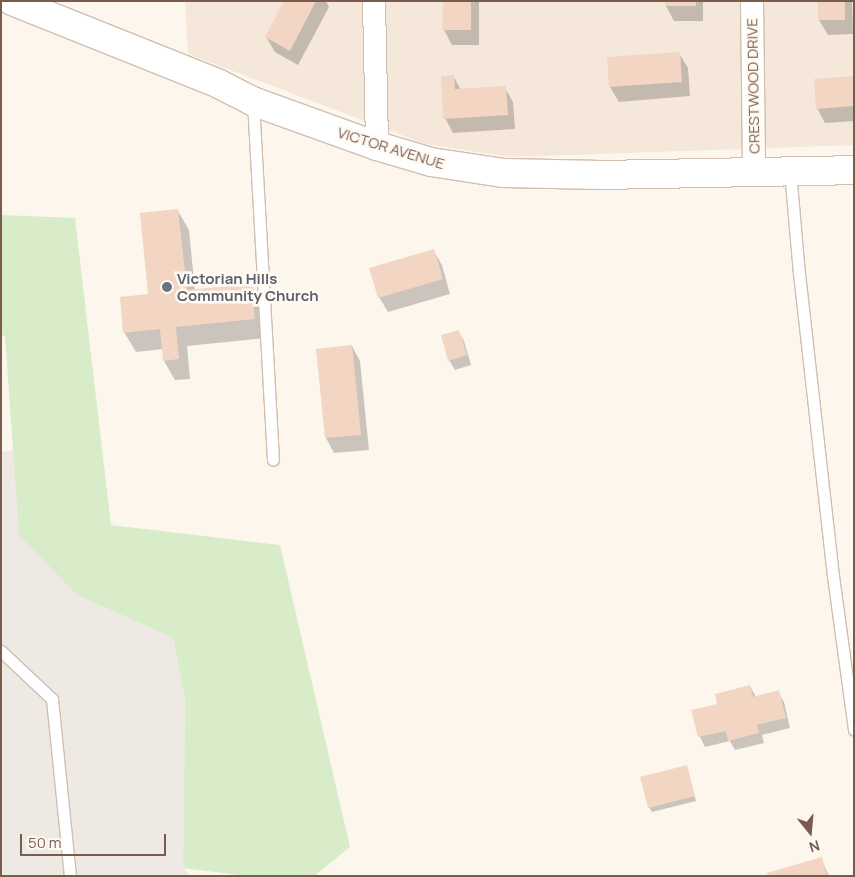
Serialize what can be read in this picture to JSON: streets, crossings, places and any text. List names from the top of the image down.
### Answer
{
  "streets": {
    "street": ["CRESTWOOD DRIVE", "VICTOR AVENUE"]
  },
  "crossings": [
    ["CRESTWOOD DRIVE", "VICTOR AVENUE"]
  ],
  "places": ["Victorian Hills Community Church"],
  "scale_bar": "50 m",
  "north": "bottom"
}
